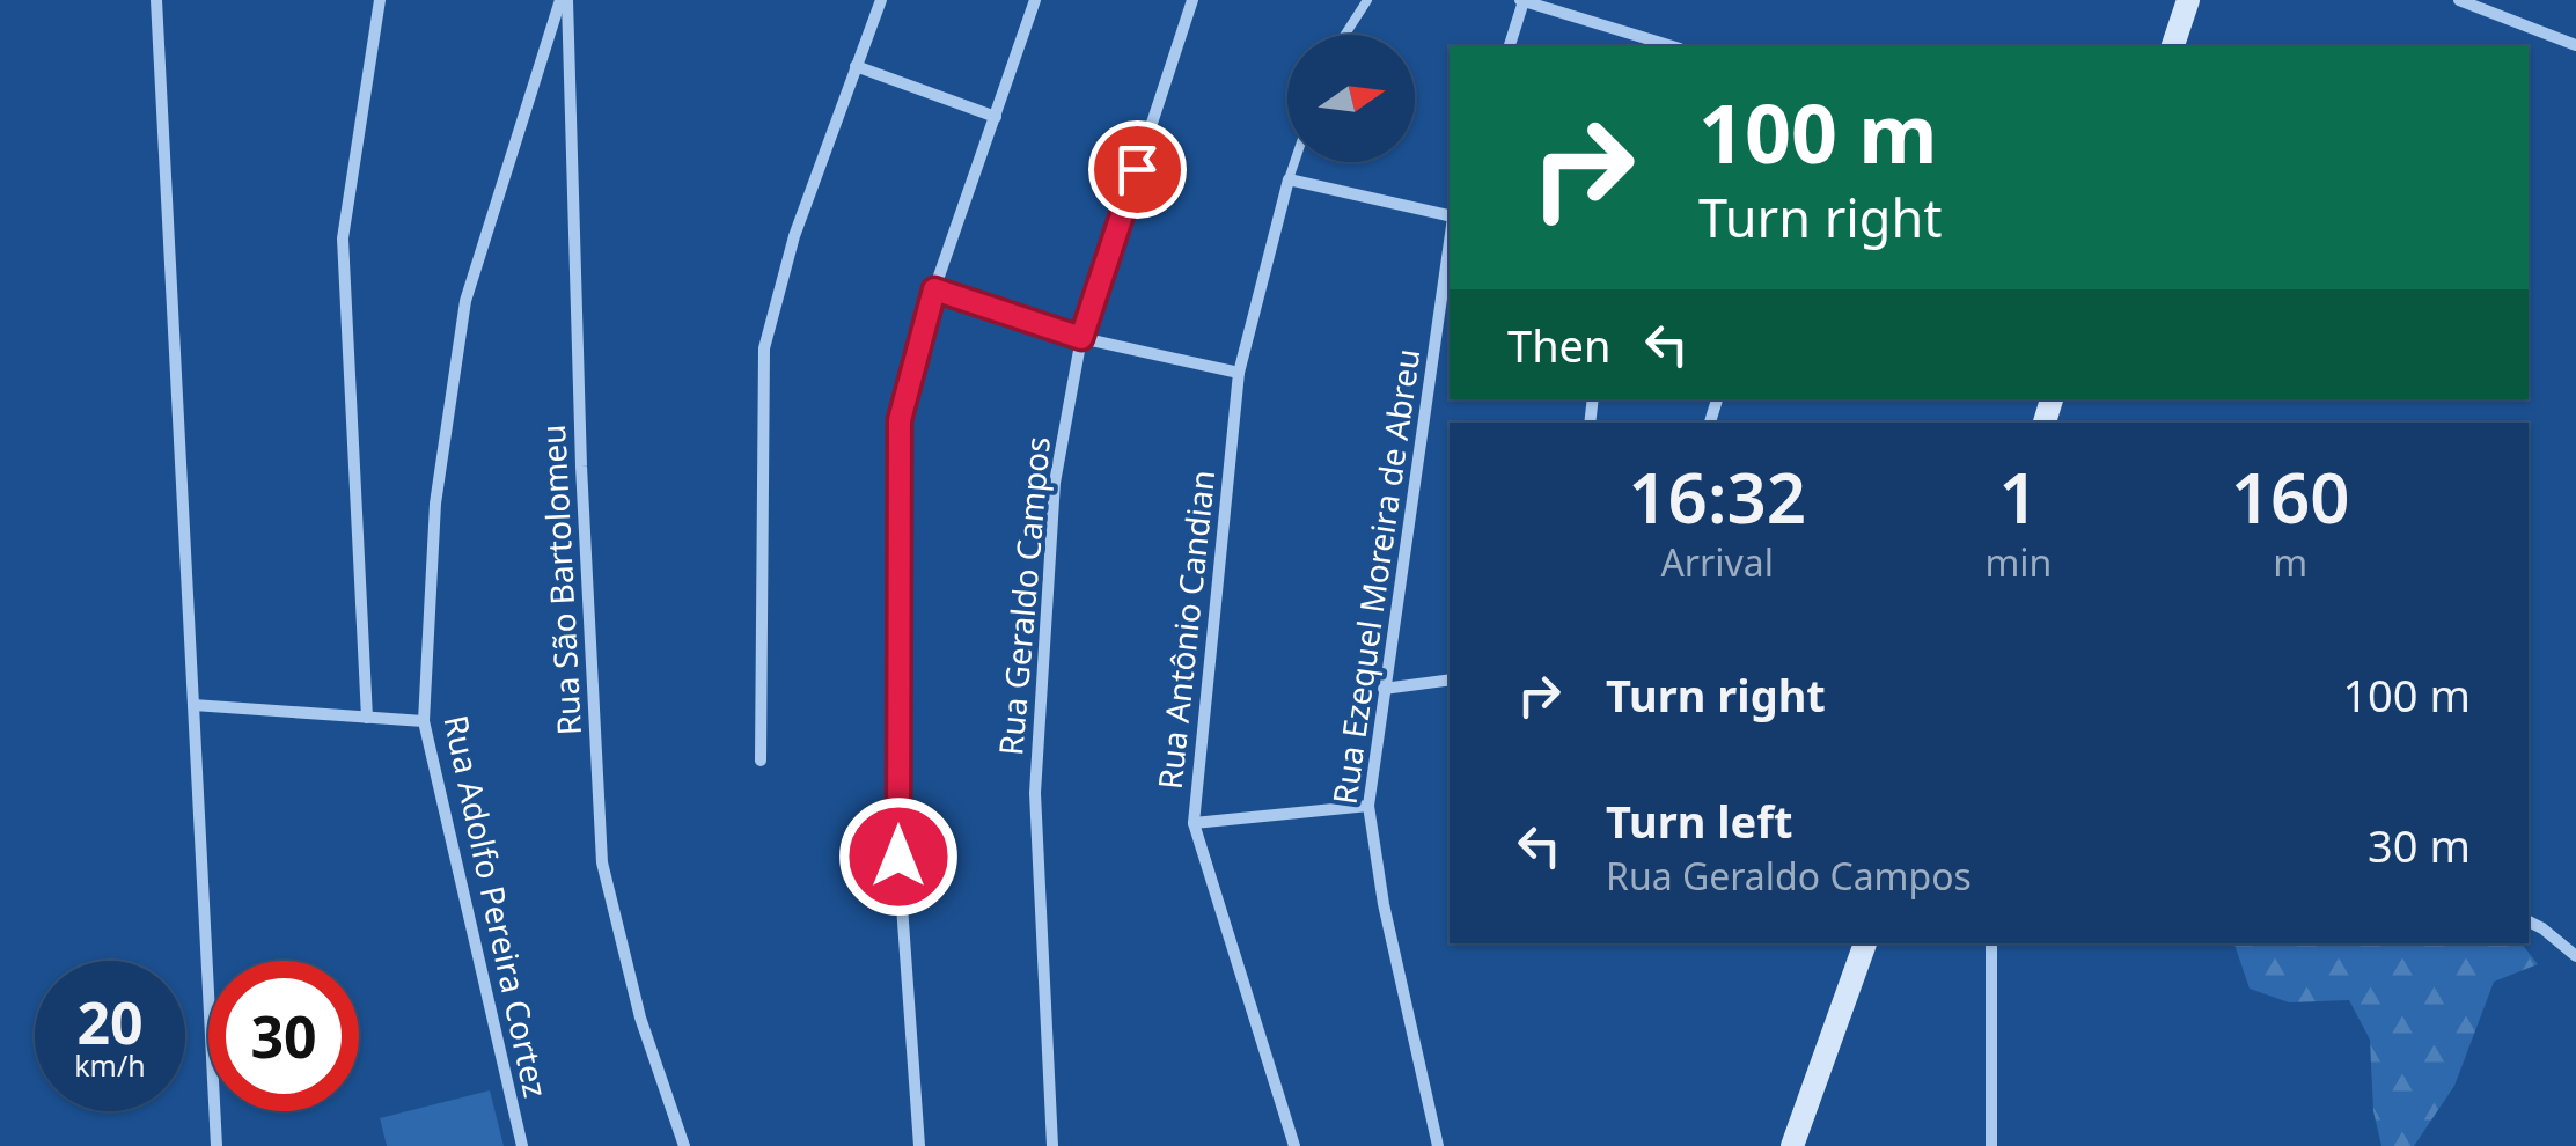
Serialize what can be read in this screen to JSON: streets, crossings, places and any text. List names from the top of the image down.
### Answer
{
  "streets": {
    "street": [
      "Rua Ezequel Moreira de Abreu",
      "Rua São Bartolomeu",
      "Rua Geraldo Campos",
      "Rua Antônio Candian",
      "Rua Adolfo Pereira Cortez"
    ]
  },
  "crossings": [
    ["Rua São Bartolomeu", "Rua Adolfo Pereira Cortez"]
  ],
  "north": "right",
  "page": {
    "turn": ["100 m", "Turn right"],
    "then": "Then",
    "eta": [
      "16:32",
      "Arrival",
      "1",
      "min",
      "160",
      "m"
    ],
    "list": [
      {
        "name": "Turn right",
        "value": "100 m"
      },
      {
        "name": "Turn left",
        "note": "Rua Geraldo Campos",
        "value": "30 m"
      }
    ],
    "speed": "20 km/h",
    "limit": "30"
  }
}
